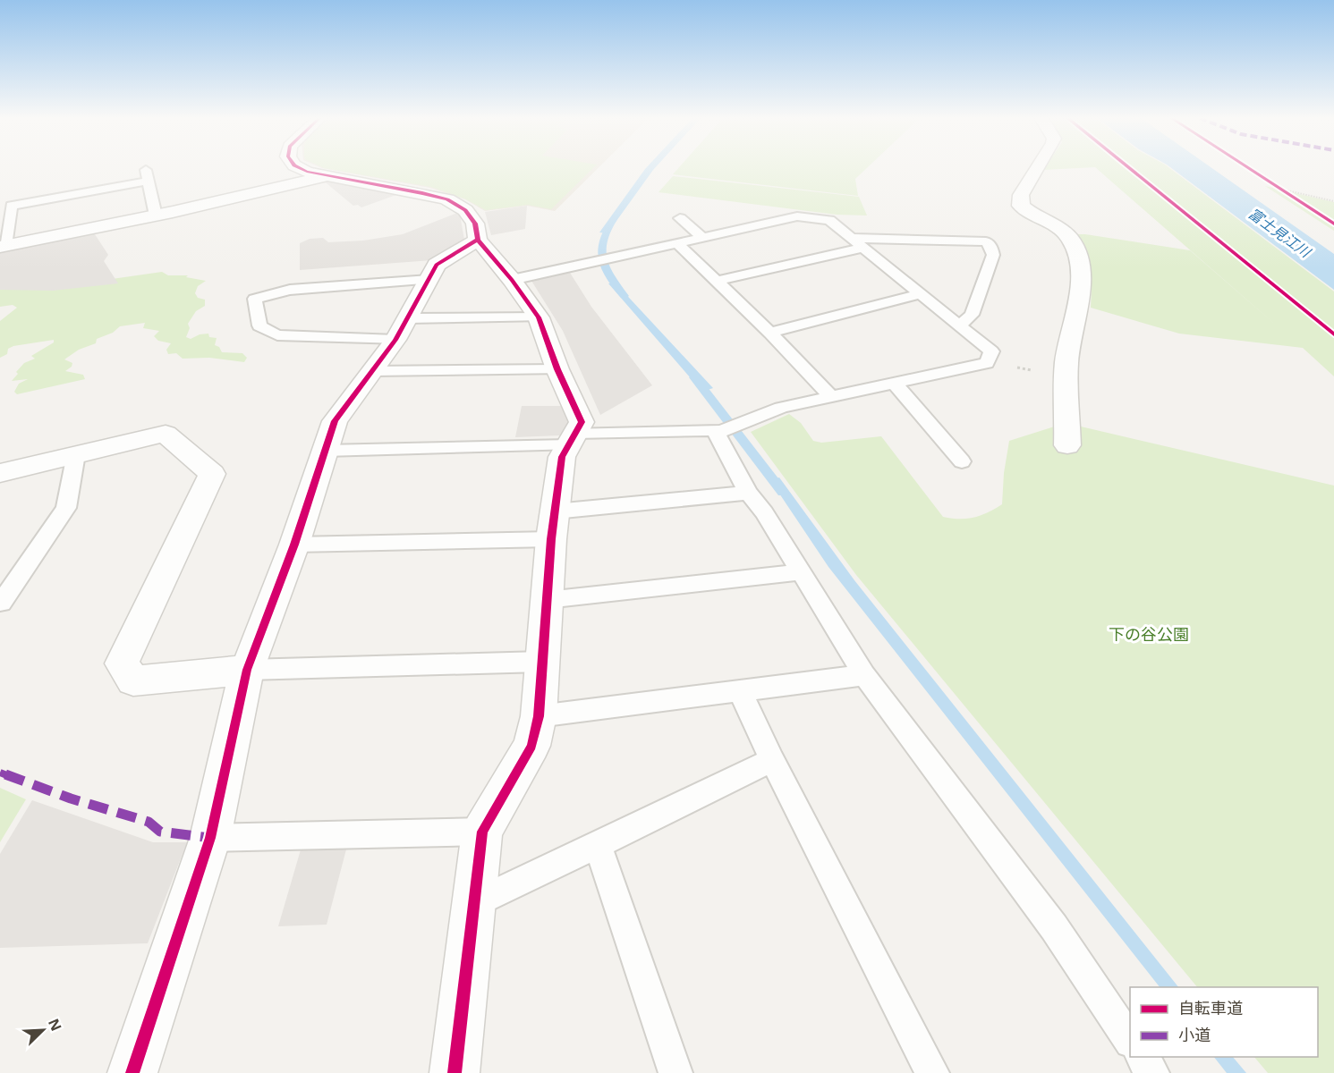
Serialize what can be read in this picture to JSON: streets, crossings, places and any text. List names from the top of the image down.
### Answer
{
  "water": ["富士見江川"],
  "parks": ["下の谷公園"],
  "legend": ["自転車道", "小道"],
  "north": "top right"
}
